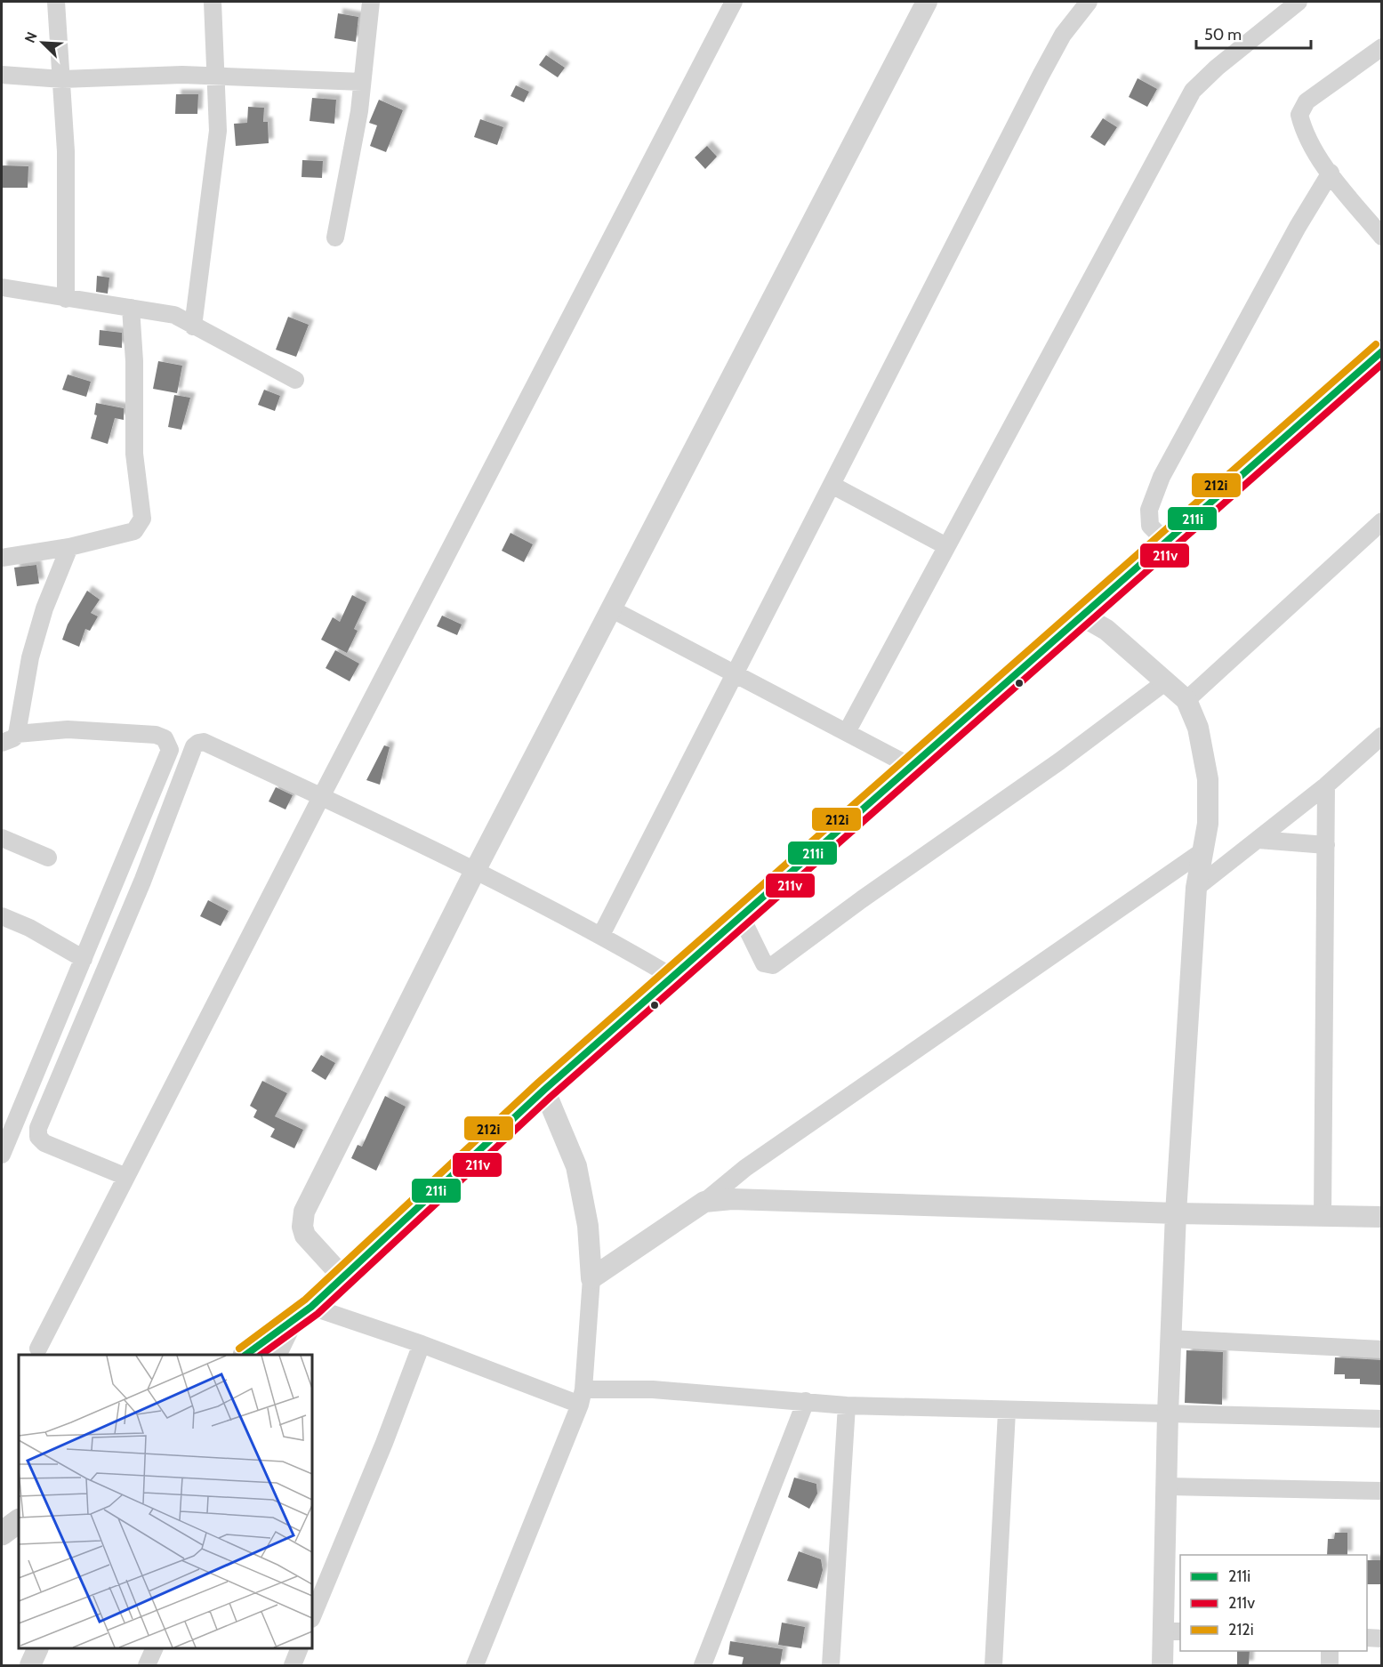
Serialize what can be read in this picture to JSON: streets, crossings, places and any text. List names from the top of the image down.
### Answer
{
  "lines": ["transit line 212i", "transit line 211i", "transit line 211v"],
  "legend": ["211i", "211v", "212i"],
  "scale_bar": "50 m",
  "north": "top left"
}
